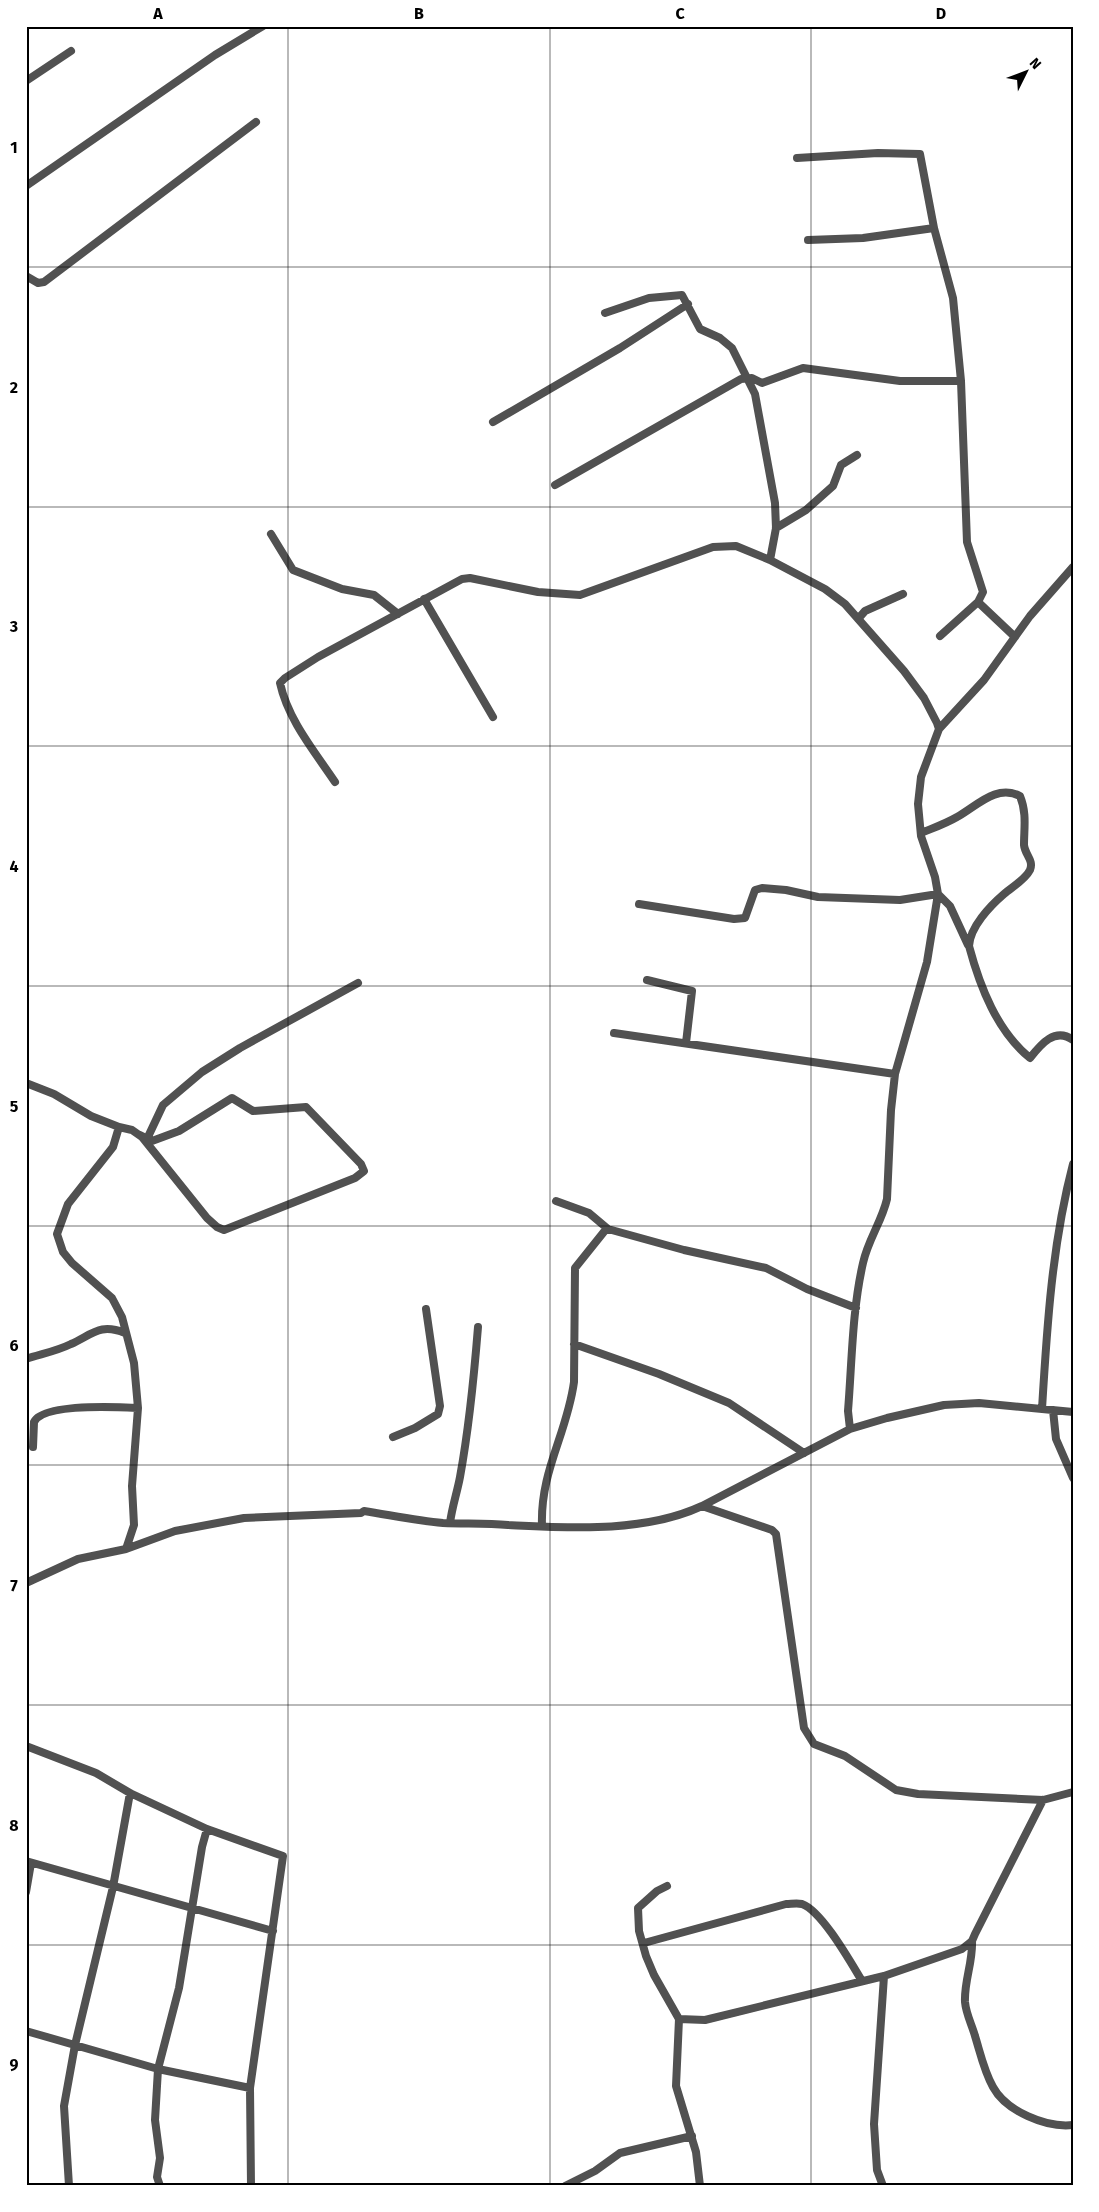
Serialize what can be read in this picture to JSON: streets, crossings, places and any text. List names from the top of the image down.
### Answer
{
  "north": "top right",
  "grid": {
    "columns": [
      "A",
      "B",
      "C",
      "D"
    ],
    "rows": [
      "1",
      "2",
      "3",
      "4",
      "5",
      "6",
      "7",
      "8",
      "9"
    ]
  }
}
